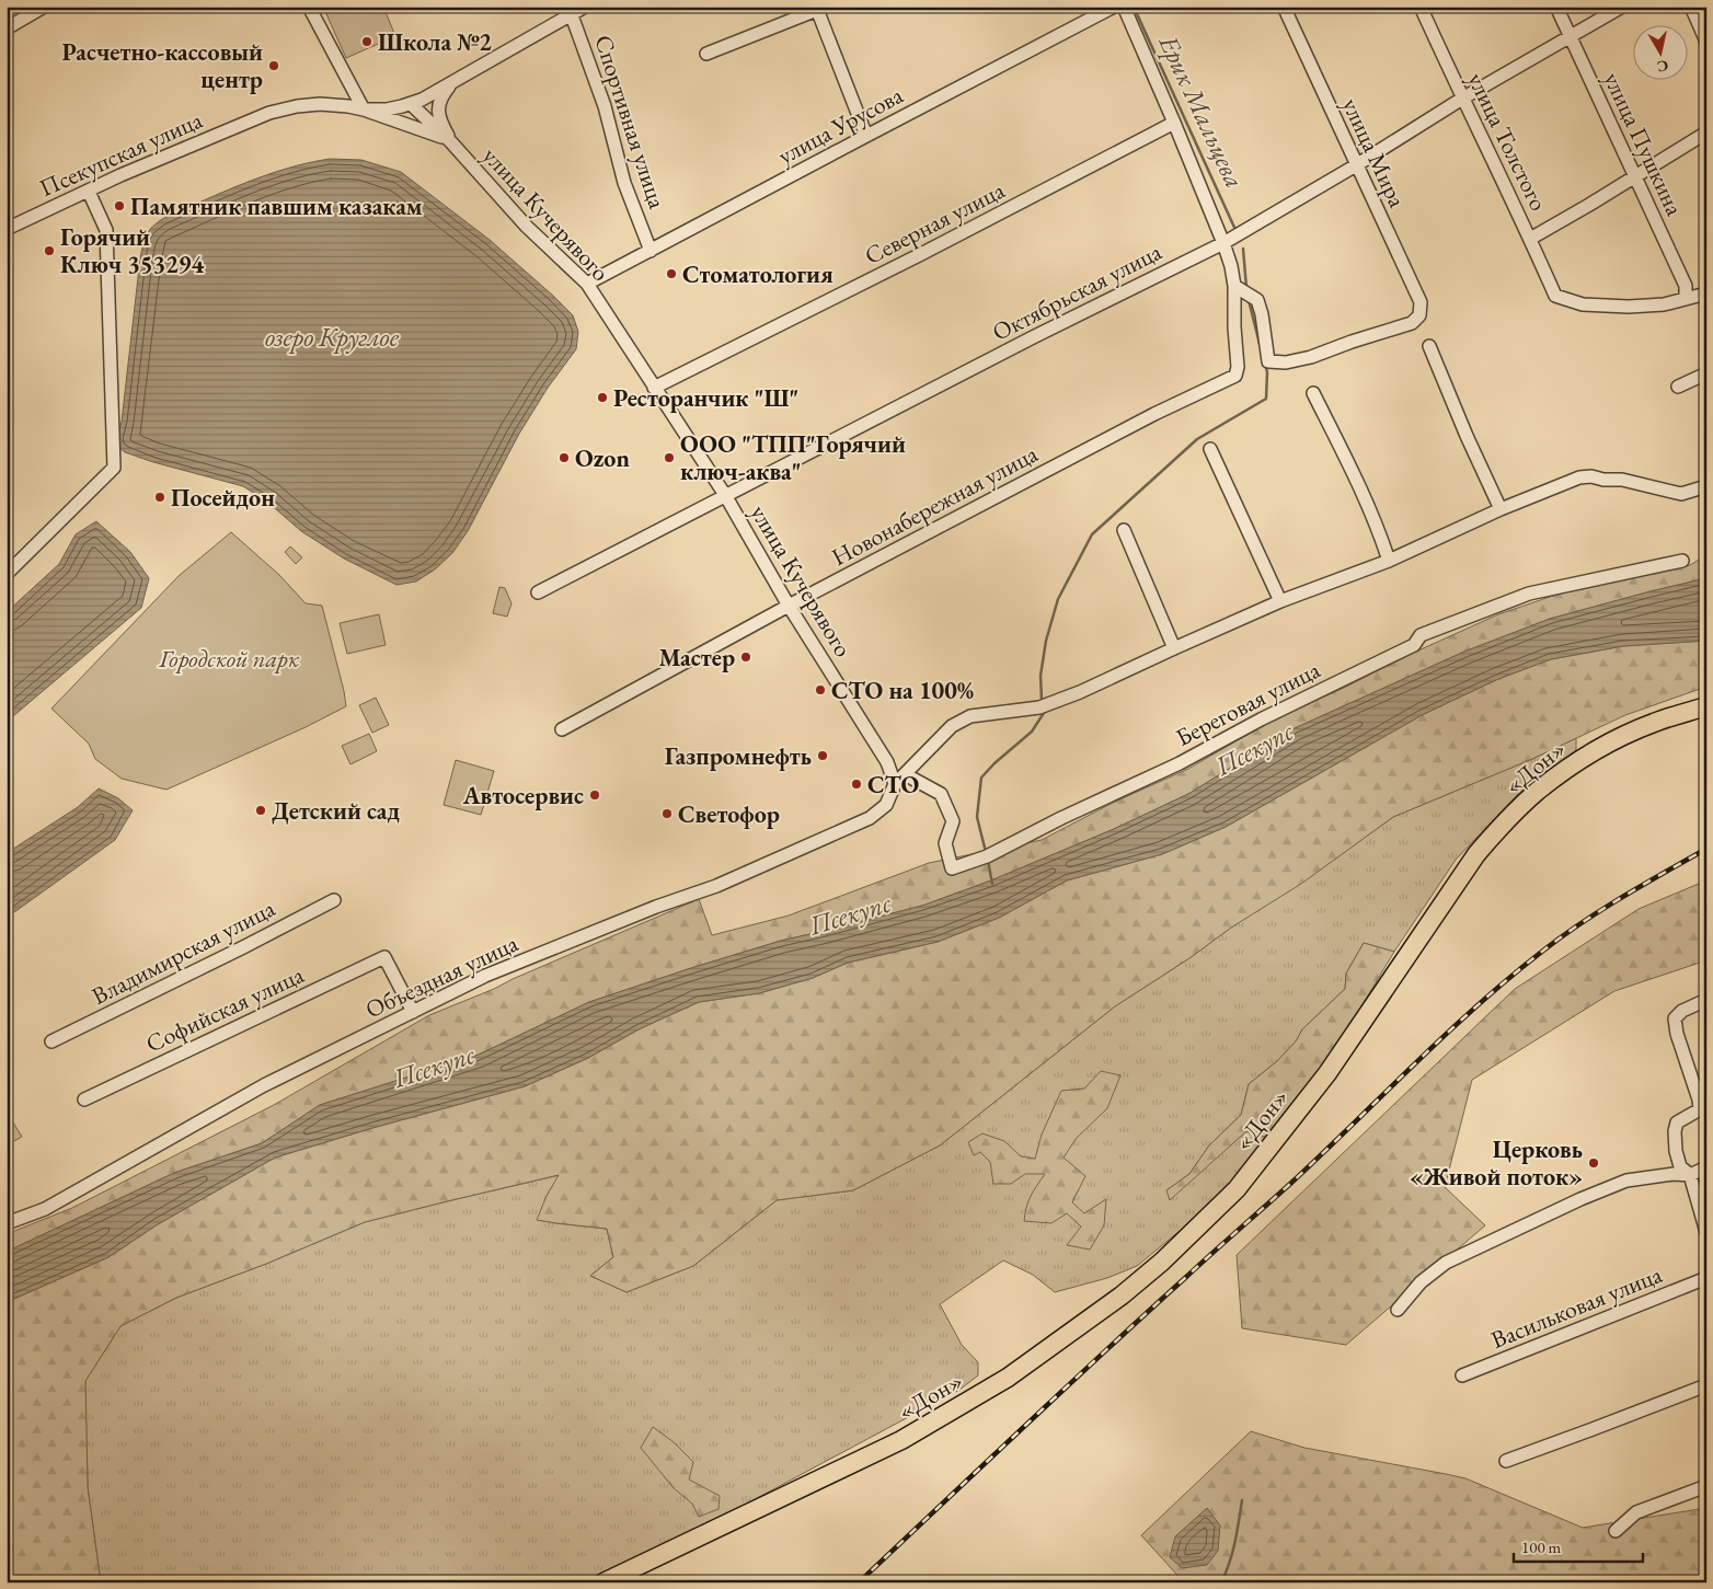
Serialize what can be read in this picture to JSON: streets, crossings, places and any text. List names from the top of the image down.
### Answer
{
  "streets": {
    "highway": ["«Дон»"],
    "street": [
      "Спортивная улица",
      "улица Урусова",
      "улица Толстого",
      "улица Пушкина",
      "улица Мира",
      "Псекупская улица",
      "улица Кучерявого",
      "Северная улица",
      "Октябрьская улица",
      "Новонабережная улица",
      "Береговая улица",
      "Владимирская улица",
      "Объездная улица",
      "Софийская улица",
      "Васильковая улица"
    ]
  },
  "crossings": [
    ["Спортивная улица", "улица Урусова"],
    ["Спортивная улица", "Псекупская улица"],
    ["улица Урусова", "улица Кучерявого"],
    ["улица Толстого", "улица Пушкина"],
    ["улица Толстого", "Октябрьская улица"],
    ["улица Пушкина", "Октябрьская улица"],
    ["улица Мира", "Октябрьская улица"],
    ["улица Мира", "Новонабережная улица"],
    ["Псекупская улица", "улица Кучерявого"],
    ["улица Кучерявого", "Северная улица"],
    ["улица Кучерявого", "Октябрьская улица"],
    ["улица Кучерявого", "Новонабережная улица"],
    ["улица Кучерявого", "Объездная улица"],
    ["Береговая улица", "Объездная улица"],
    ["Объездная улица", "Софийская улица"]
  ],
  "water": ["Ерик Мальцева", "озеро Круглое", "Псекупс"],
  "parks": ["Городской парк"],
  "places": [
    "Школа №2",
    "Расчетно-кассовый центр",
    "Памятник павшим казакам",
    "Горячий Ключ 353294",
    "Стоматология",
    "Ресторанчик \"Ш\"",
    "Ozon",
    "ООО \"ТПП\"Горячий ключ-аква\"",
    "Посейдон",
    "Мастер",
    "СТО на 100%",
    "Газпромнефть",
    "СТО",
    "Автосервис",
    "Детский сад",
    "Светофор",
    "Церковь «Живой поток»"
  ],
  "scale_bar": "100 m",
  "north": "bottom"
}
